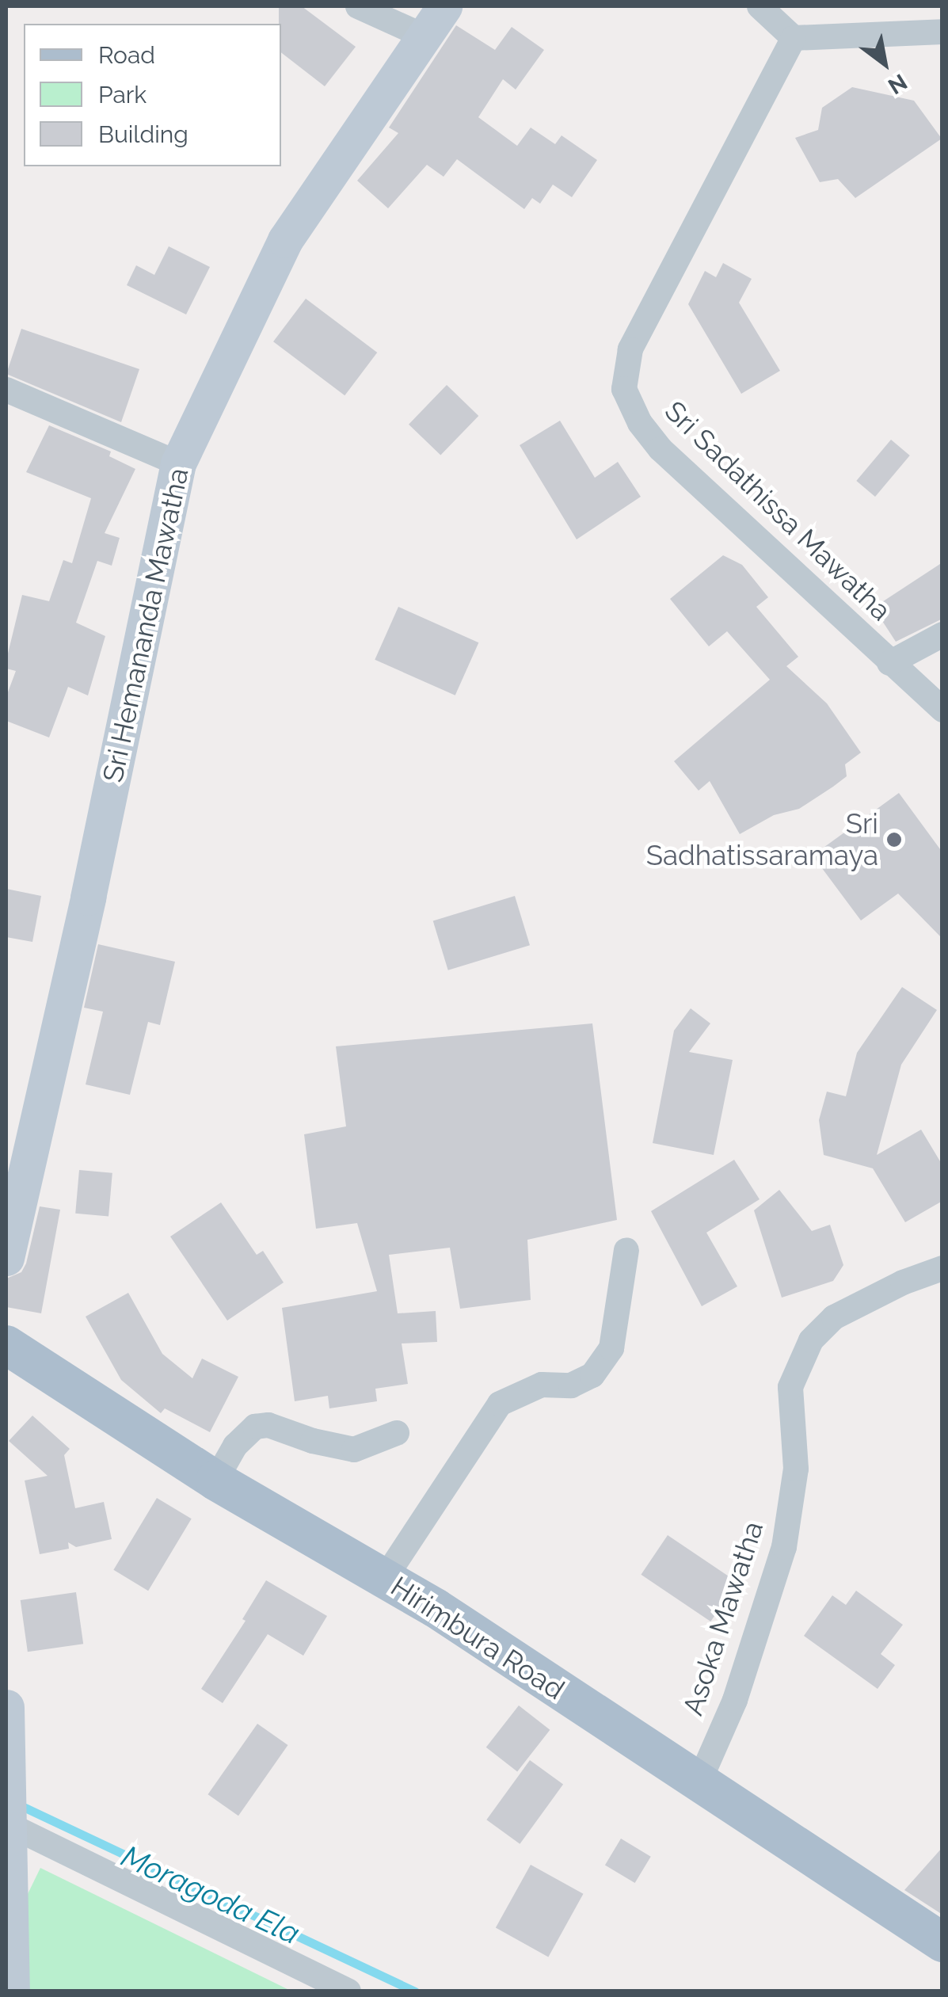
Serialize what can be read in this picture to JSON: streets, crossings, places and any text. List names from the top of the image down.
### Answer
{
  "streets": {
    "main road": ["Sri Hemananda Mawatha", "Hirimbura Road"],
    "street": ["Sri Sadathissa Mawatha", "Asoka Mawatha"]
  },
  "crossings": [
    ["Asoka Mawatha", "Hirimbura Road"]
  ],
  "water": ["Moragoda Ela"],
  "places": ["Sri Sadhatissaramaya"],
  "legend": ["Road", "Park", "Building"],
  "north": "bottom right"
}
